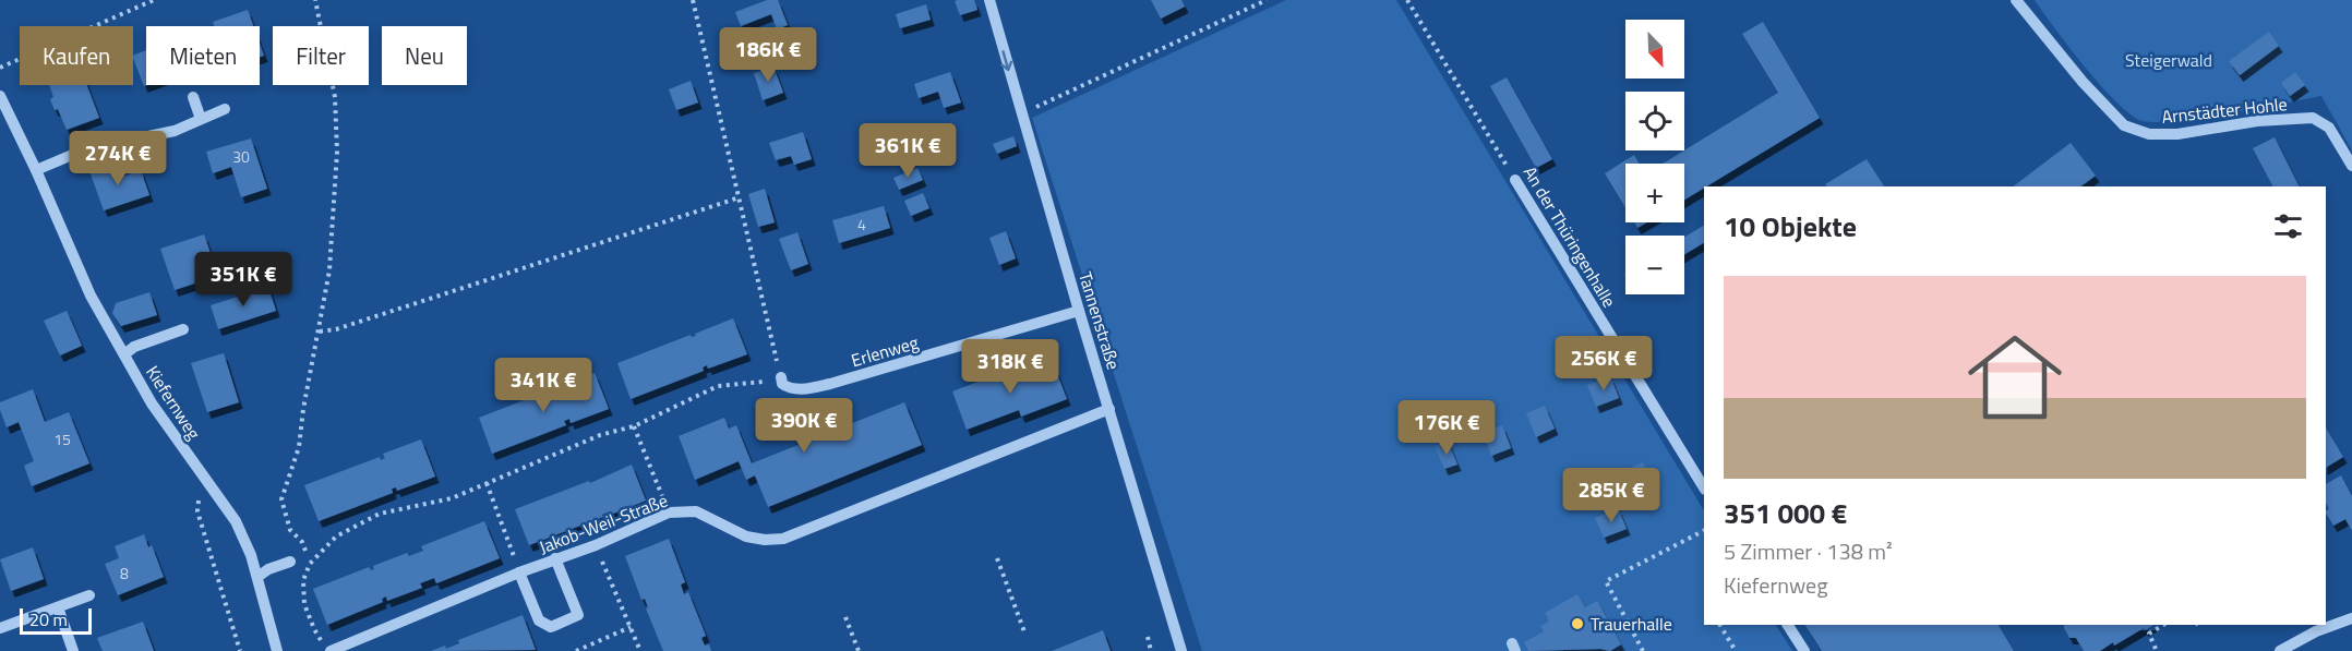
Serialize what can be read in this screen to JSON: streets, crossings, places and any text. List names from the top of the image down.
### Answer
{
  "streets": {
    "street": [
      "Arnstädter Hohle",
      "An der Thüringenhalle",
      "Tannenstraße",
      "Erlenweg",
      "Kiefernweg",
      "Jakob-Weil-Straße"
    ]
  },
  "crossings": [
    ["Tannenstraße", "Erlenweg"],
    ["Tannenstraße", "Jakob-Weil-Straße"]
  ],
  "parks": ["Steigerwald"],
  "places": ["Trauerhalle"],
  "house_numbers": [
    "30",
    "4",
    "15",
    "8"
  ],
  "scale_bar": "20 m",
  "north": "bottom right",
  "page": {
    "map_buttons": ["+", "−"],
    "chip": [
      "Kaufen",
      "Mieten",
      "Filter",
      "Neu"
    ],
    "price": [
      "186K €",
      "361K €",
      "274K €",
      "351K €",
      "256K €",
      "318K €",
      "341K €",
      "390K €",
      "176K €",
      "285K €"
    ],
    "heading": "10 Objekte",
    "list": [
      {
        "name": "351 000 €",
        "note": "5 Zimmer · 138 m² · Kiefernweg"
      }
    ],
    "scale": "20 m"
  }
}
